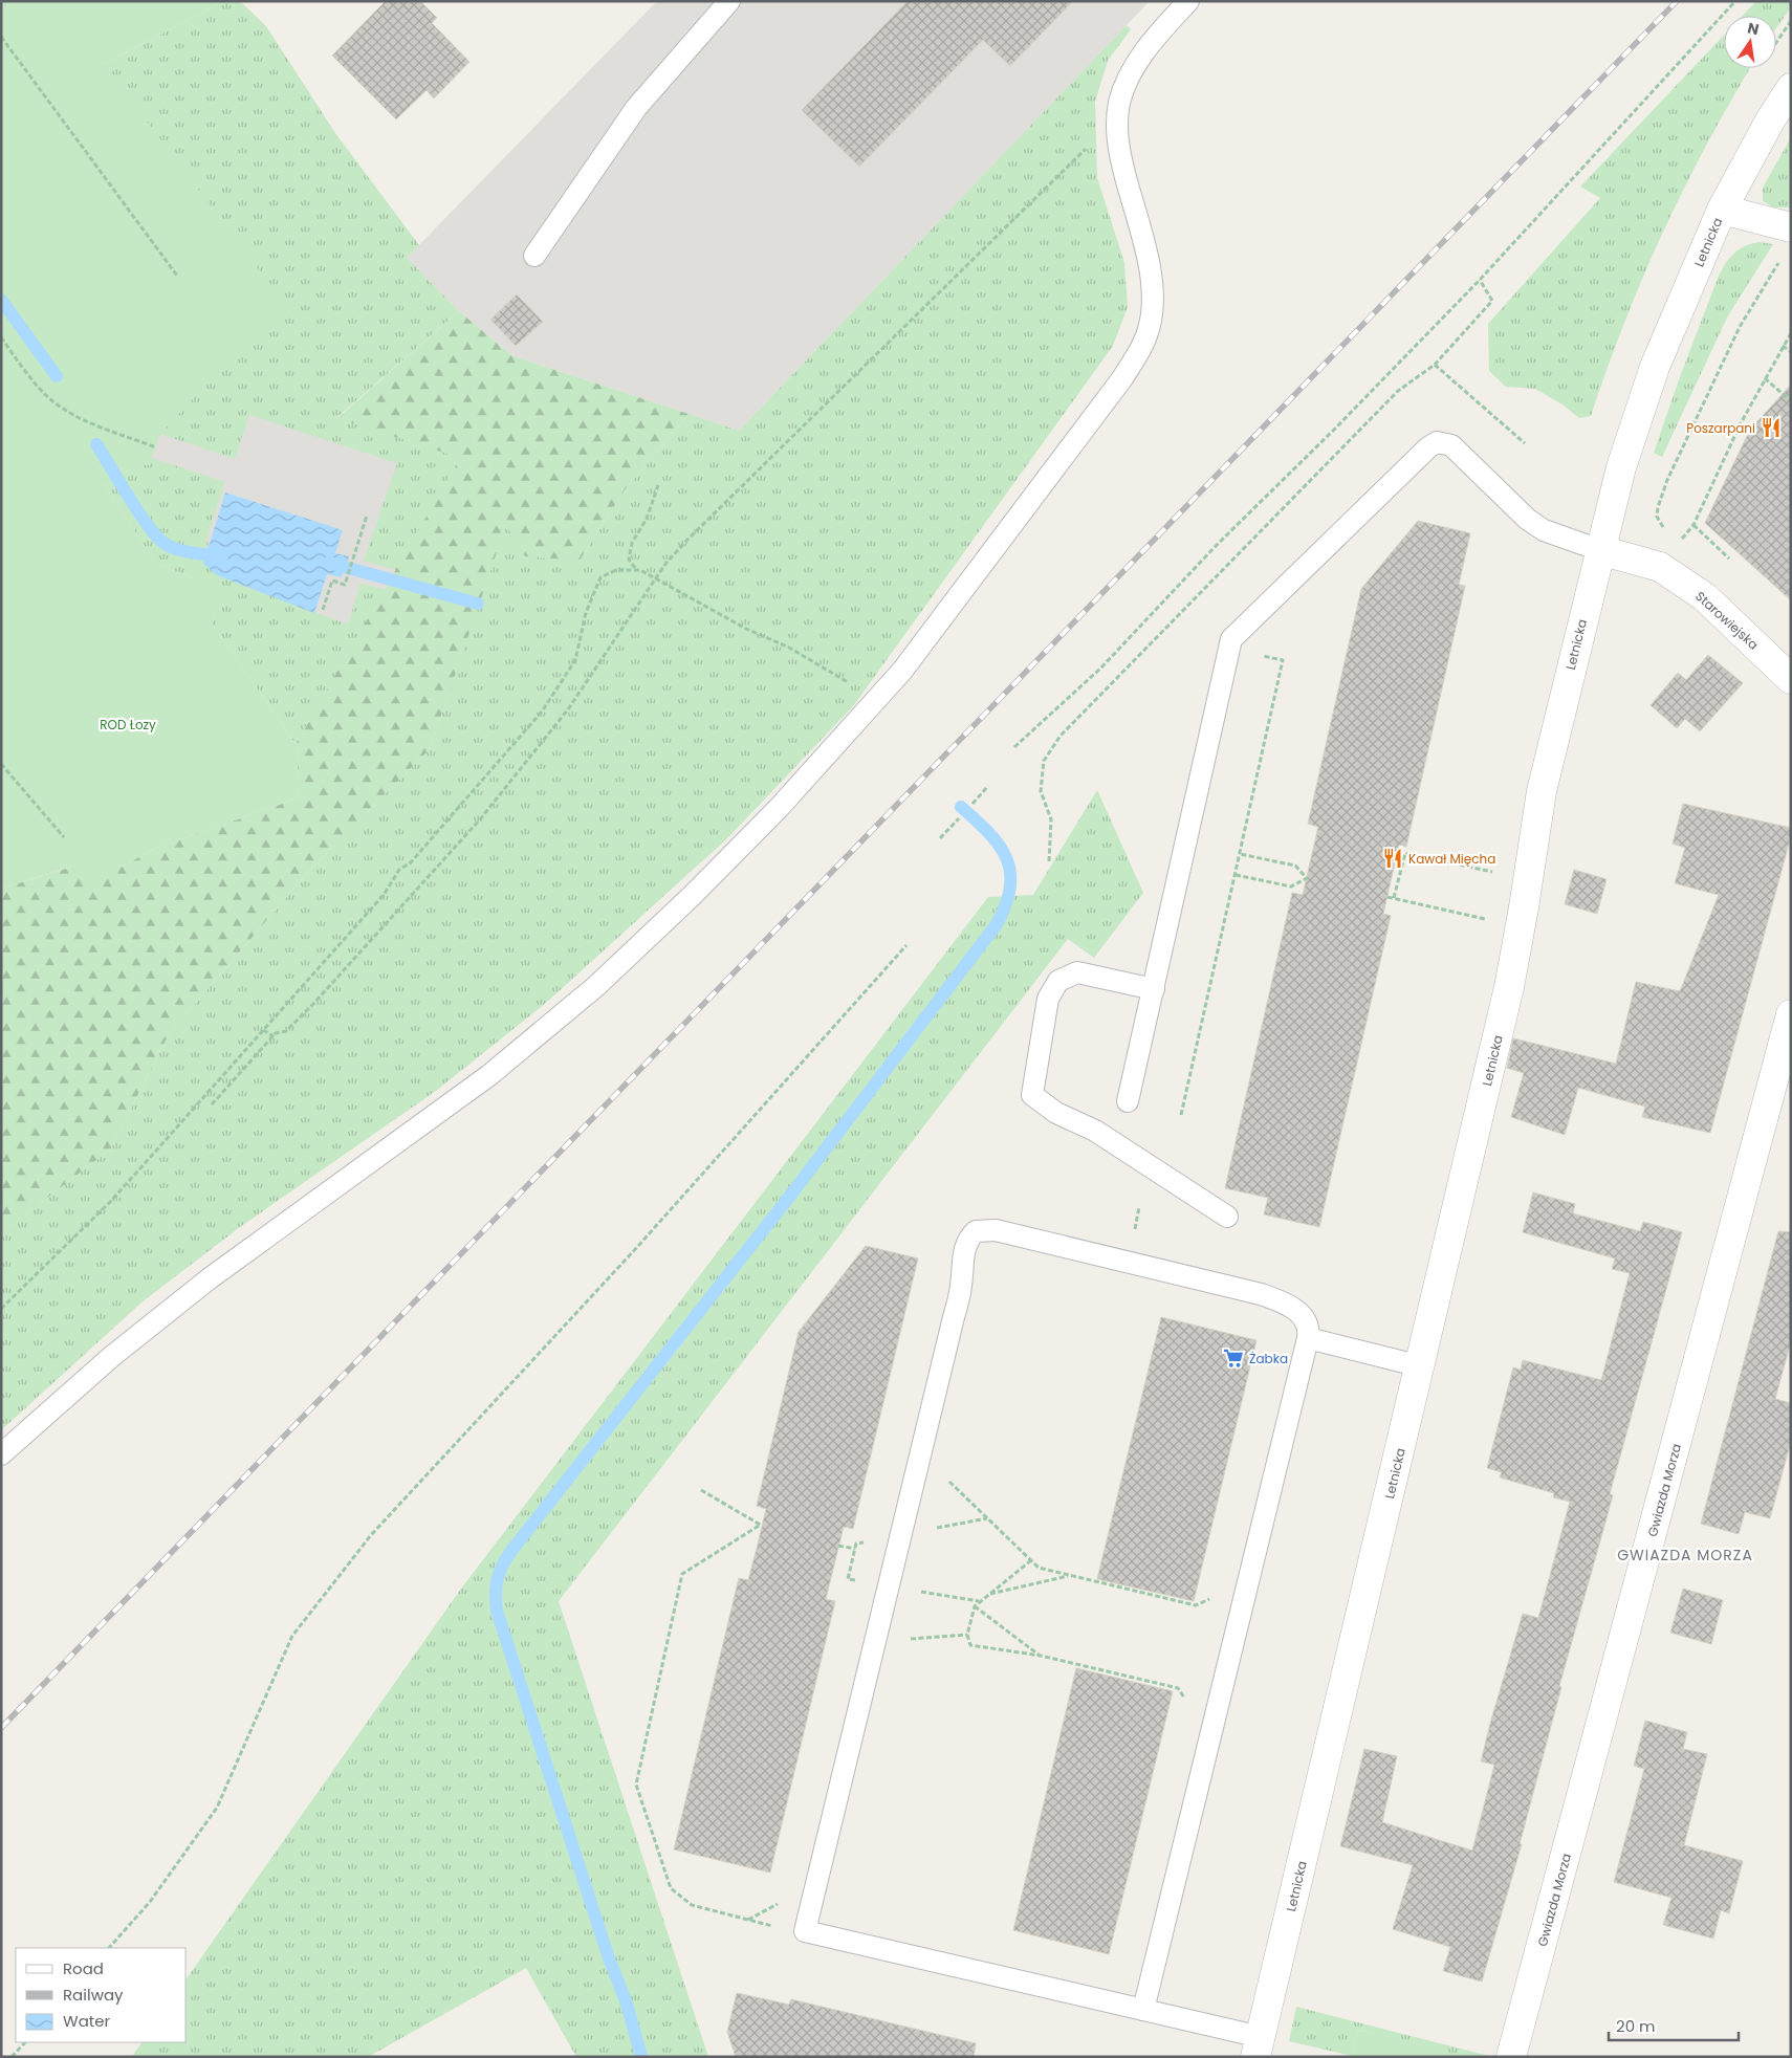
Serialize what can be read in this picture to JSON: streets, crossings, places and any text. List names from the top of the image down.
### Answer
{
  "streets": {
    "street": ["Letnicka", "Starowiejska", "Gwiazda Morza"]
  },
  "crossings": [
    ["Letnicka", "Starowiejska"]
  ],
  "districts": ["GWIAZDA MORZA"],
  "parks": ["ROD Łozy"],
  "places": {
    "restaurant": ["Poszarpani", "Kawał Mięcha"],
    "supermarket": ["Żabka"]
  },
  "legend": ["Road", "Railway", "Water"],
  "scale_bar": "20 m",
  "north": "top"
}
